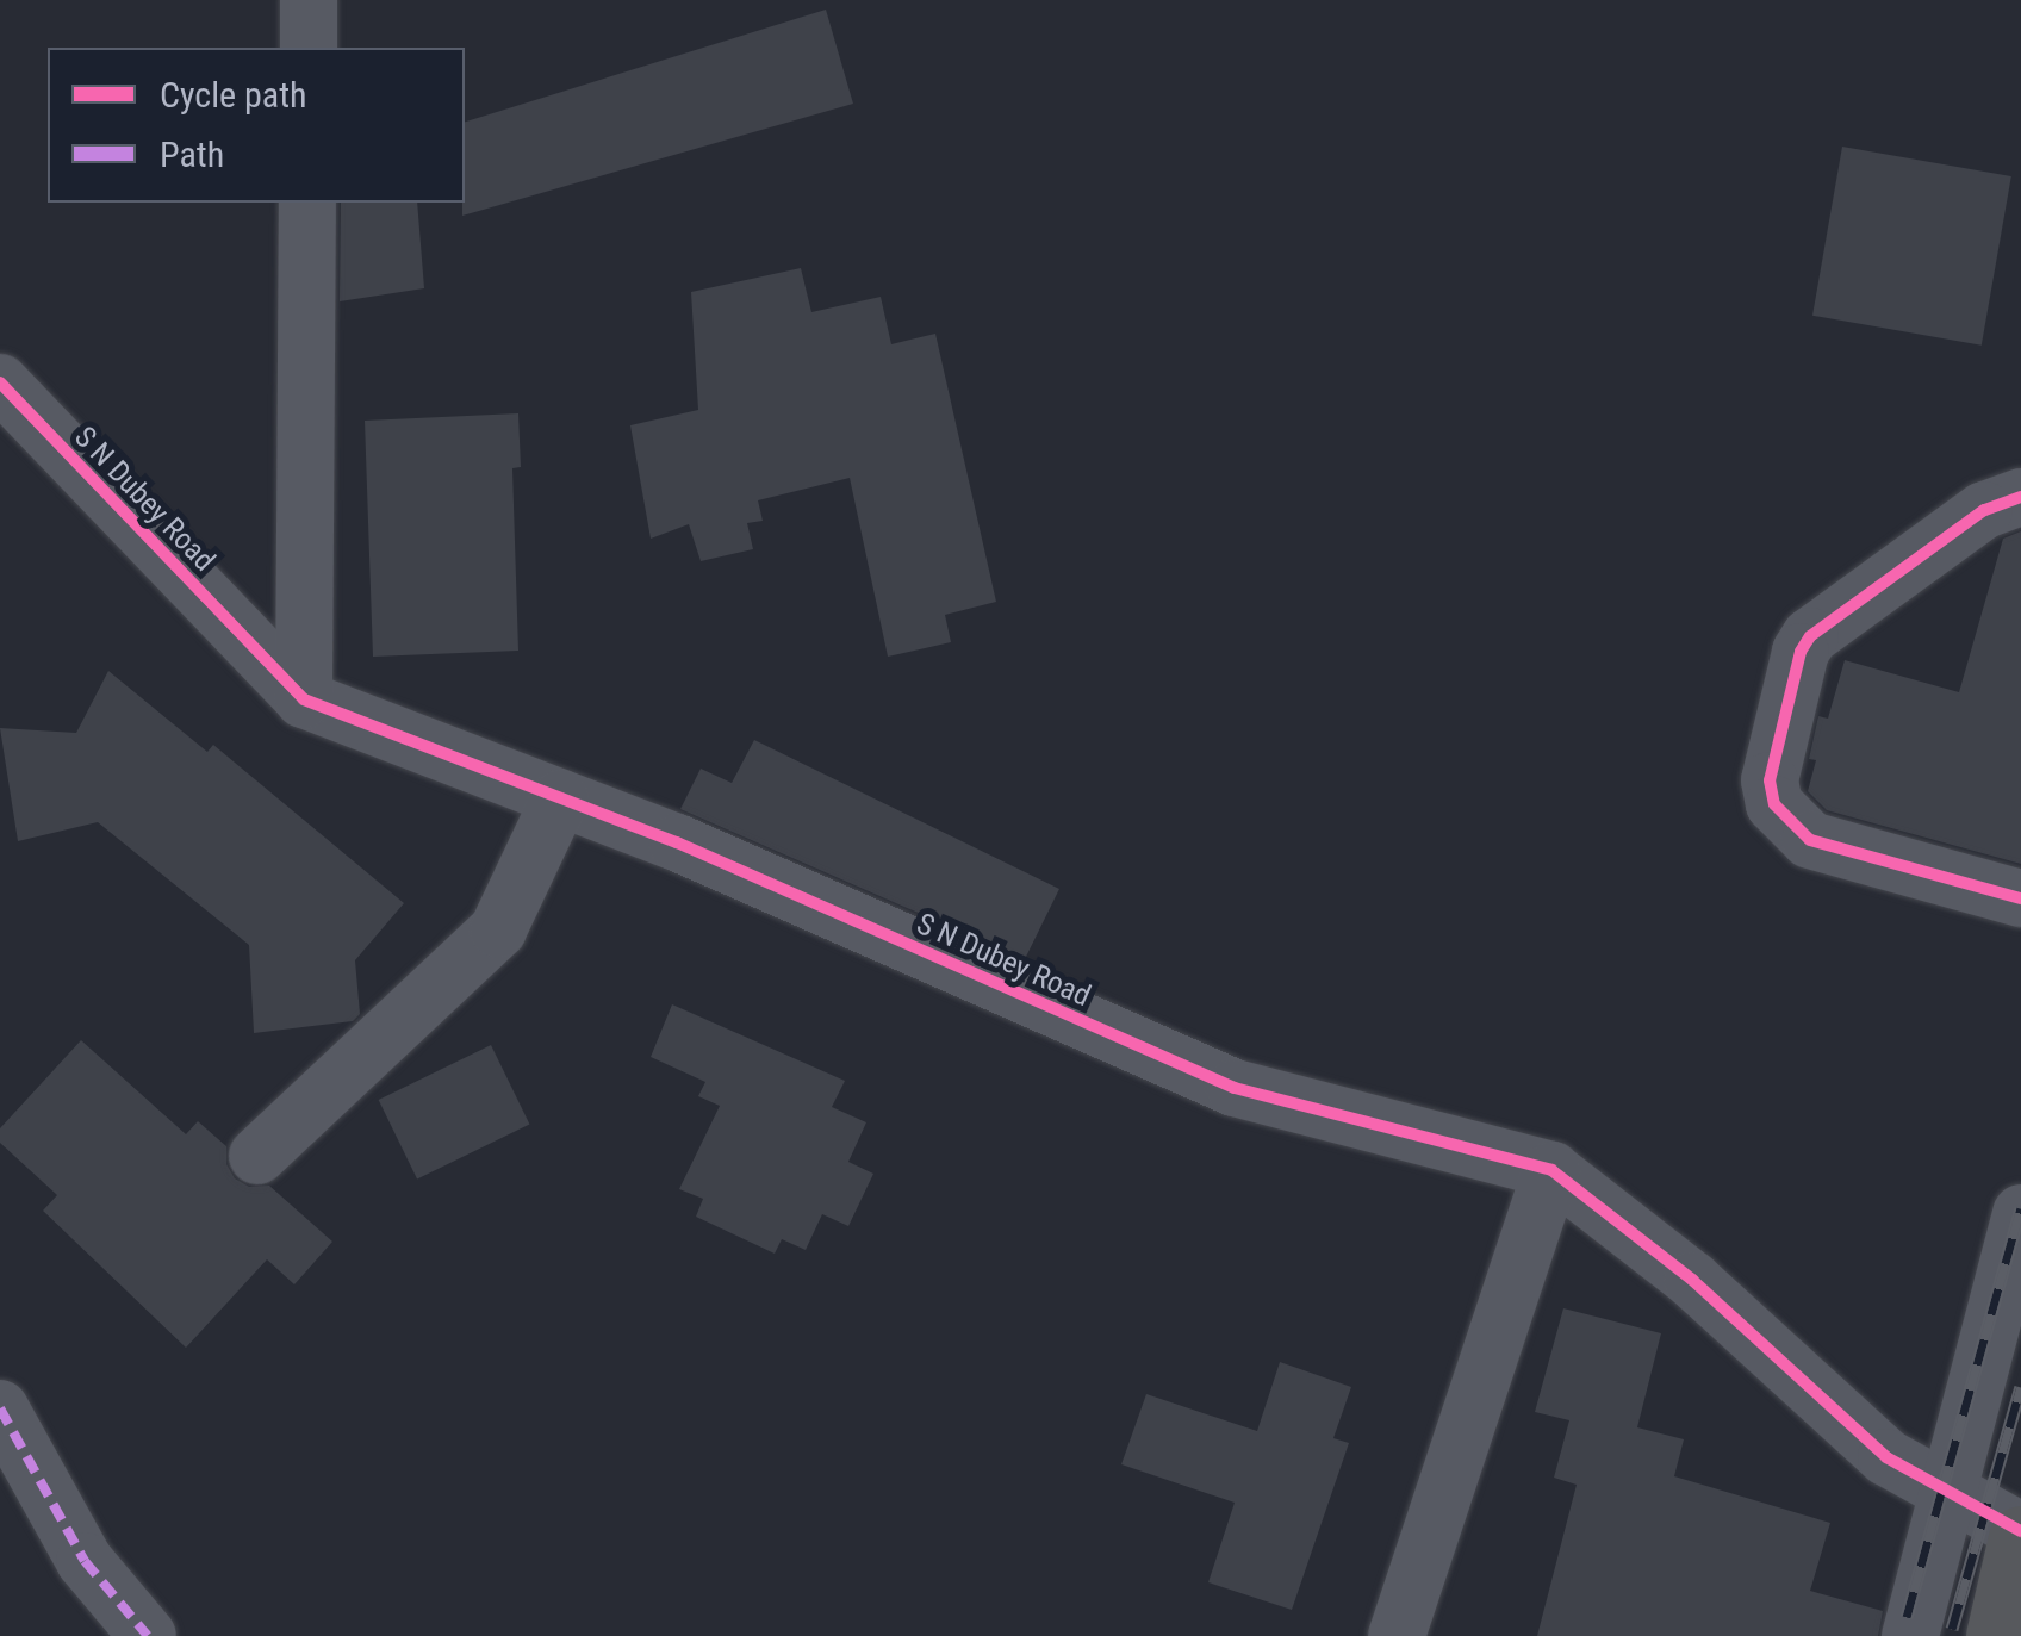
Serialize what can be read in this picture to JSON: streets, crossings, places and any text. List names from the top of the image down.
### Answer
{
  "streets": {
    "street": ["S N Dubey Road"]
  },
  "legend": ["Cycle path", "Path"]
}
